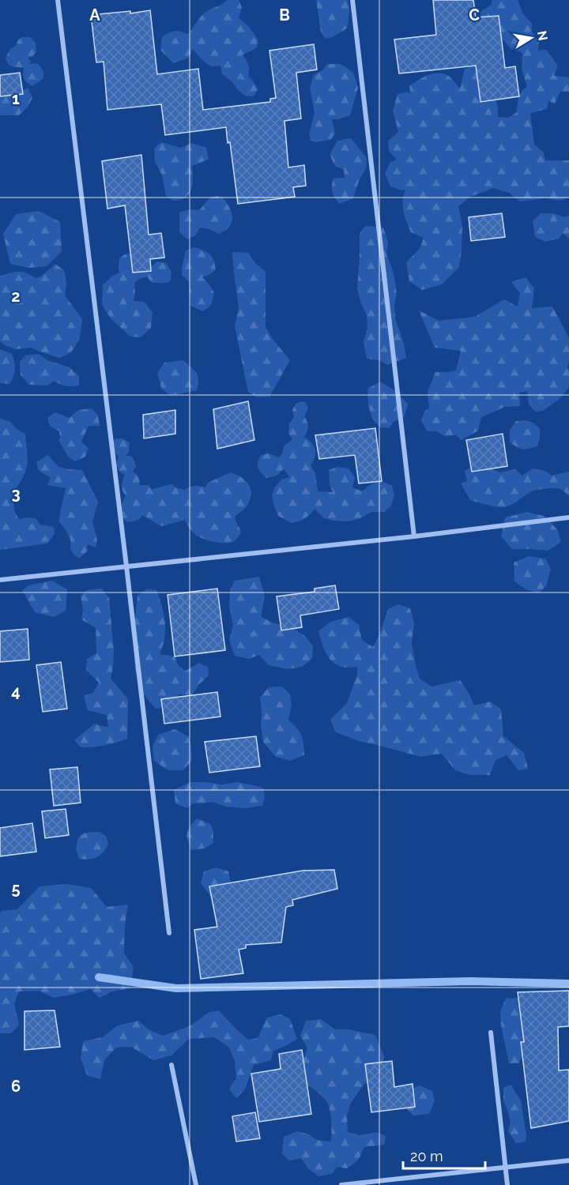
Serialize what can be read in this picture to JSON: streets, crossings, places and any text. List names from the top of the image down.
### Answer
{
  "scale_bar": "20 m",
  "north": "right",
  "grid": {
    "columns": ["A", "B", "C"],
    "rows": [
      "1",
      "2",
      "3",
      "4",
      "5",
      "6"
    ]
  }
}
